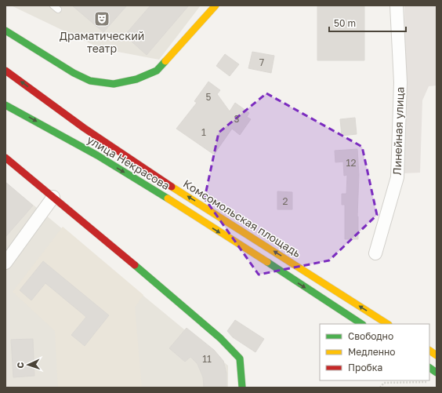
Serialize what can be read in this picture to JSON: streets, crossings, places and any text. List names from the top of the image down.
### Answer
{
  "streets": {
    "main road": ["улица Некрасова", "Комсомольская площадь"],
    "street": ["Линейная улица"]
  },
  "crossings": [
    ["улица Некрасова", "Комсомольская площадь"]
  ],
  "one_way": ["Комсомольская площадь"],
  "places": {
    "theatre": ["Драматический театр"]
  },
  "house_numbers": [
    "7",
    "5",
    "3",
    "1",
    "12",
    "2",
    "11"
  ],
  "legend": ["Свободно", "Медленно", "Пробка"],
  "scale_bar": "50 m",
  "north": "left"
}
